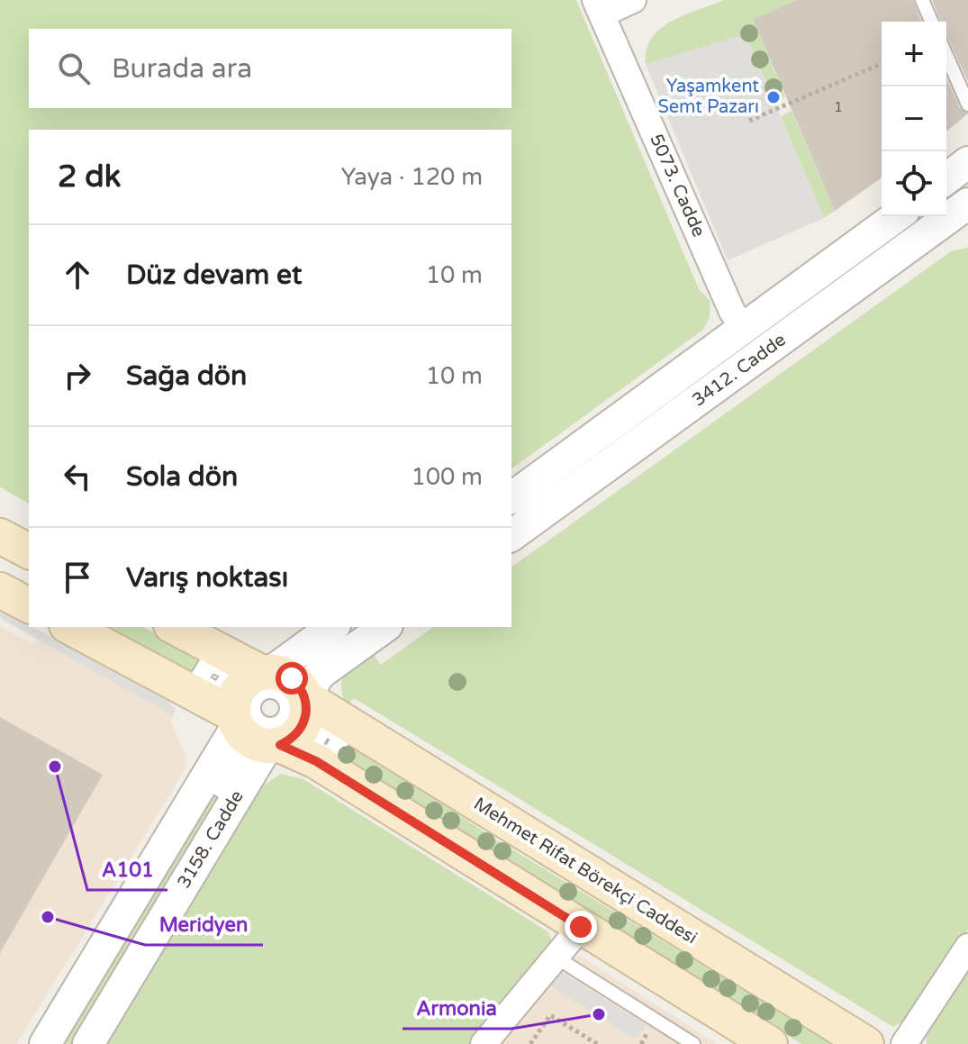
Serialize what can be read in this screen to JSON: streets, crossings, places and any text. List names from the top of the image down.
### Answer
{
  "streets": {
    "main road": ["Mehmet Rifat Börekçi Caddesi"],
    "street": ["5073. Cadde", "3412. Cadde", "3158. Cadde"]
  },
  "crossings": [
    ["5073. Cadde", "3412. Cadde"],
    ["3158. Cadde", "Mehmet Rifat Börekçi Caddesi"]
  ],
  "places": [
    "Yaşamkent Semt Pazarı",
    "A101",
    "Meridyen",
    "Armonia"
  ],
  "house_numbers": ["1"],
  "page": {
    "map_buttons": ["+", "−"],
    "search": "Burada ara",
    "heading": ["2 dk", "Yaya · 120 m"],
    "list": [
      ["Düz devam et", "10 m"],
      ["Sağa dön", "10 m"],
      ["Sola dön", "100 m"],
      "Varış noktası"
    ]
  }
}
